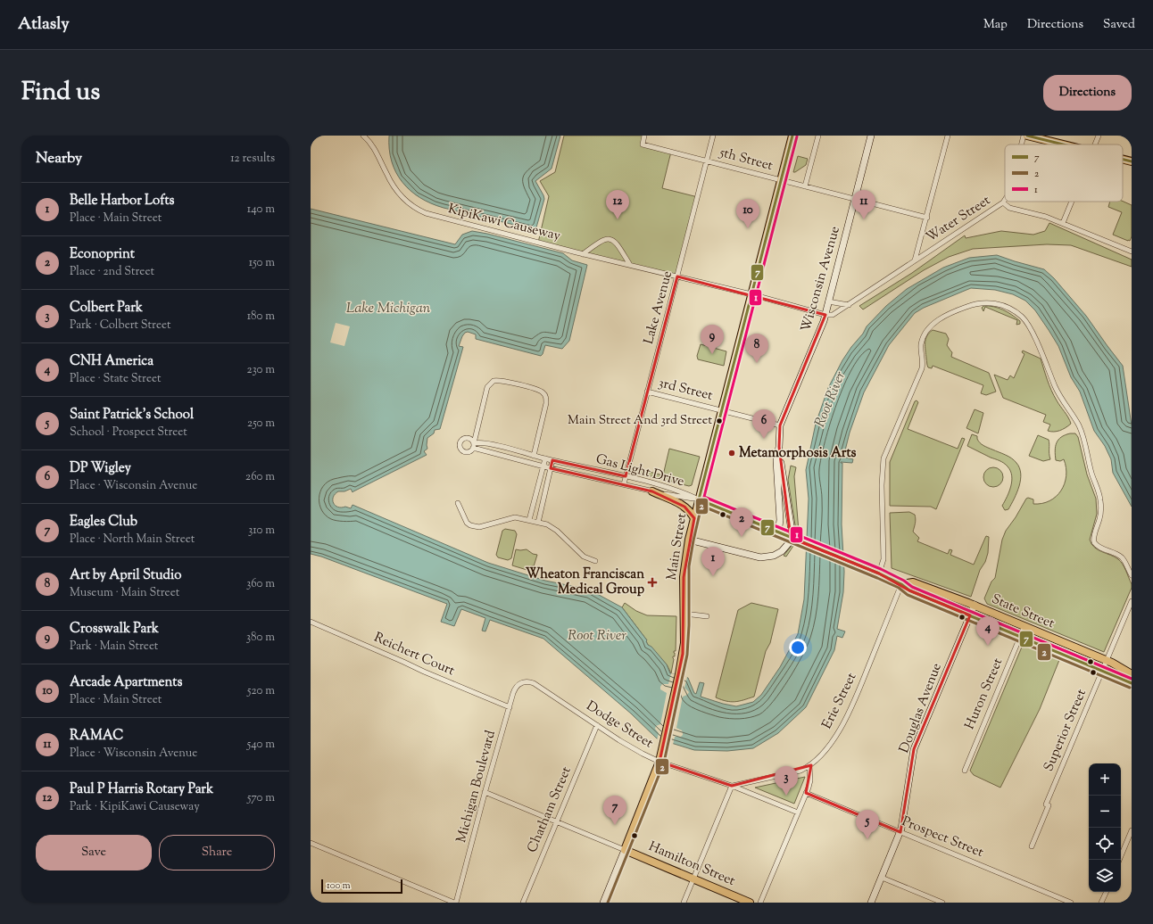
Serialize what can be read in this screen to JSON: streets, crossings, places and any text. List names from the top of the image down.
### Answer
{
  "streets": {
    "main road": ["Main Street", "State Street", "Hamilton Street"],
    "street": [
      "5th Street",
      "Water Street",
      "KipiKawi Causeway",
      "Wisconsin Avenue",
      "Lake Avenue",
      "3rd Street",
      "Gas Light Drive",
      "Reichert Court",
      "Huron Street",
      "Erie Street",
      "Douglas Avenue",
      "Dodge Street",
      "Superior Street",
      "Michigan Boulevard",
      "Chatham Street",
      "Prospect Street"
    ]
  },
  "crossings": [
    ["5th Street", "Wisconsin Avenue"],
    ["5th Street", "Lake Avenue"],
    ["5th Street", "Main Street"],
    ["Water Street", "KipiKawi Causeway"],
    ["Water Street", "Wisconsin Avenue"],
    ["KipiKawi Causeway", "Wisconsin Avenue"],
    ["KipiKawi Causeway", "Lake Avenue"],
    ["KipiKawi Causeway", "Main Street"],
    ["Wisconsin Avenue", "3rd Street"],
    ["Wisconsin Avenue", "Main Street"],
    ["Wisconsin Avenue", "State Street"],
    ["Lake Avenue", "3rd Street"],
    ["Lake Avenue", "Gas Light Drive"],
    ["3rd Street", "Main Street"],
    ["Gas Light Drive", "Main Street"],
    ["Gas Light Drive", "State Street"],
    ["Main Street", "State Street"],
    ["Main Street", "Dodge Street"],
    ["Main Street", "Hamilton Street"],
    ["State Street", "Huron Street"],
    ["State Street", "Erie Street"],
    ["State Street", "Douglas Avenue"],
    ["State Street", "Superior Street"],
    ["Reichert Court", "Michigan Boulevard"],
    ["Douglas Avenue", "Prospect Street"],
    ["Dodge Street", "Michigan Boulevard"],
    ["Dodge Street", "Chatham Street"],
    ["Michigan Boulevard", "Hamilton Street"],
    ["Chatham Street", "Hamilton Street"]
  ],
  "water": ["Lake Michigan", "Root River"],
  "places": {
    "other": ["Main Street And 3rd Street", "Metamorphosis Arts"],
    "health": ["Wheaton Franciscan Medical Group"]
  },
  "lines": ["transit line 7", "transit line 1", "transit line 2"],
  "legend": ["7", "2", "1"],
  "scale_bar": "100 m",
  "page": {
    "header": "Atlasly",
    "nav": ["Map", "Directions", "Saved"],
    "title": "Find us",
    "buttons": [
      "Directions",
      ["Save", "Share"]
    ],
    "heading": ["Nearby", "12 results"],
    "list": [
      {
        "mark": "1",
        "name": "Belle Harbor Lofts",
        "note": "Place · Main Street",
        "value": "140 m"
      },
      {
        "mark": "2",
        "name": "Econoprint",
        "note": "Place · 2nd Street",
        "value": "150 m"
      },
      {
        "mark": "3",
        "name": "Colbert Park",
        "note": "Park · Colbert Street",
        "value": "180 m"
      },
      {
        "mark": "4",
        "name": "CNH America",
        "note": "Place · State Street",
        "value": "230 m"
      },
      {
        "mark": "5",
        "name": "Saint Patrick's School",
        "note": "School · Prospect Street",
        "value": "250 m"
      },
      {
        "mark": "6",
        "name": "DP Wigley",
        "note": "Place · Wisconsin Avenue",
        "value": "260 m"
      },
      {
        "mark": "7",
        "name": "Eagles Club",
        "note": "Place · North Main Street",
        "value": "310 m"
      },
      {
        "mark": "8",
        "name": "Art by April Studio",
        "note": "Museum · Main Street",
        "value": "360 m"
      },
      {
        "mark": "9",
        "name": "Crosswalk Park",
        "note": "Park · Main Street",
        "value": "380 m"
      },
      {
        "mark": "10",
        "name": "Arcade Apartments",
        "note": "Place · Main Street",
        "value": "520 m"
      },
      {
        "mark": "11",
        "name": "RAMAC",
        "note": "Place · Wisconsin Avenue",
        "value": "540 m"
      },
      {
        "mark": "12",
        "name": "Paul P Harris Rotary Park",
        "note": "Park · KipiKawi Causeway",
        "value": "570 m"
      }
    ],
    "pins": [
      "11",
      "12",
      "10",
      "9",
      "8",
      "6",
      "2",
      "1",
      "4",
      "3",
      "7",
      "5"
    ],
    "map_buttons": ["+", "−"],
    "scale": "100 m"
  }
}
